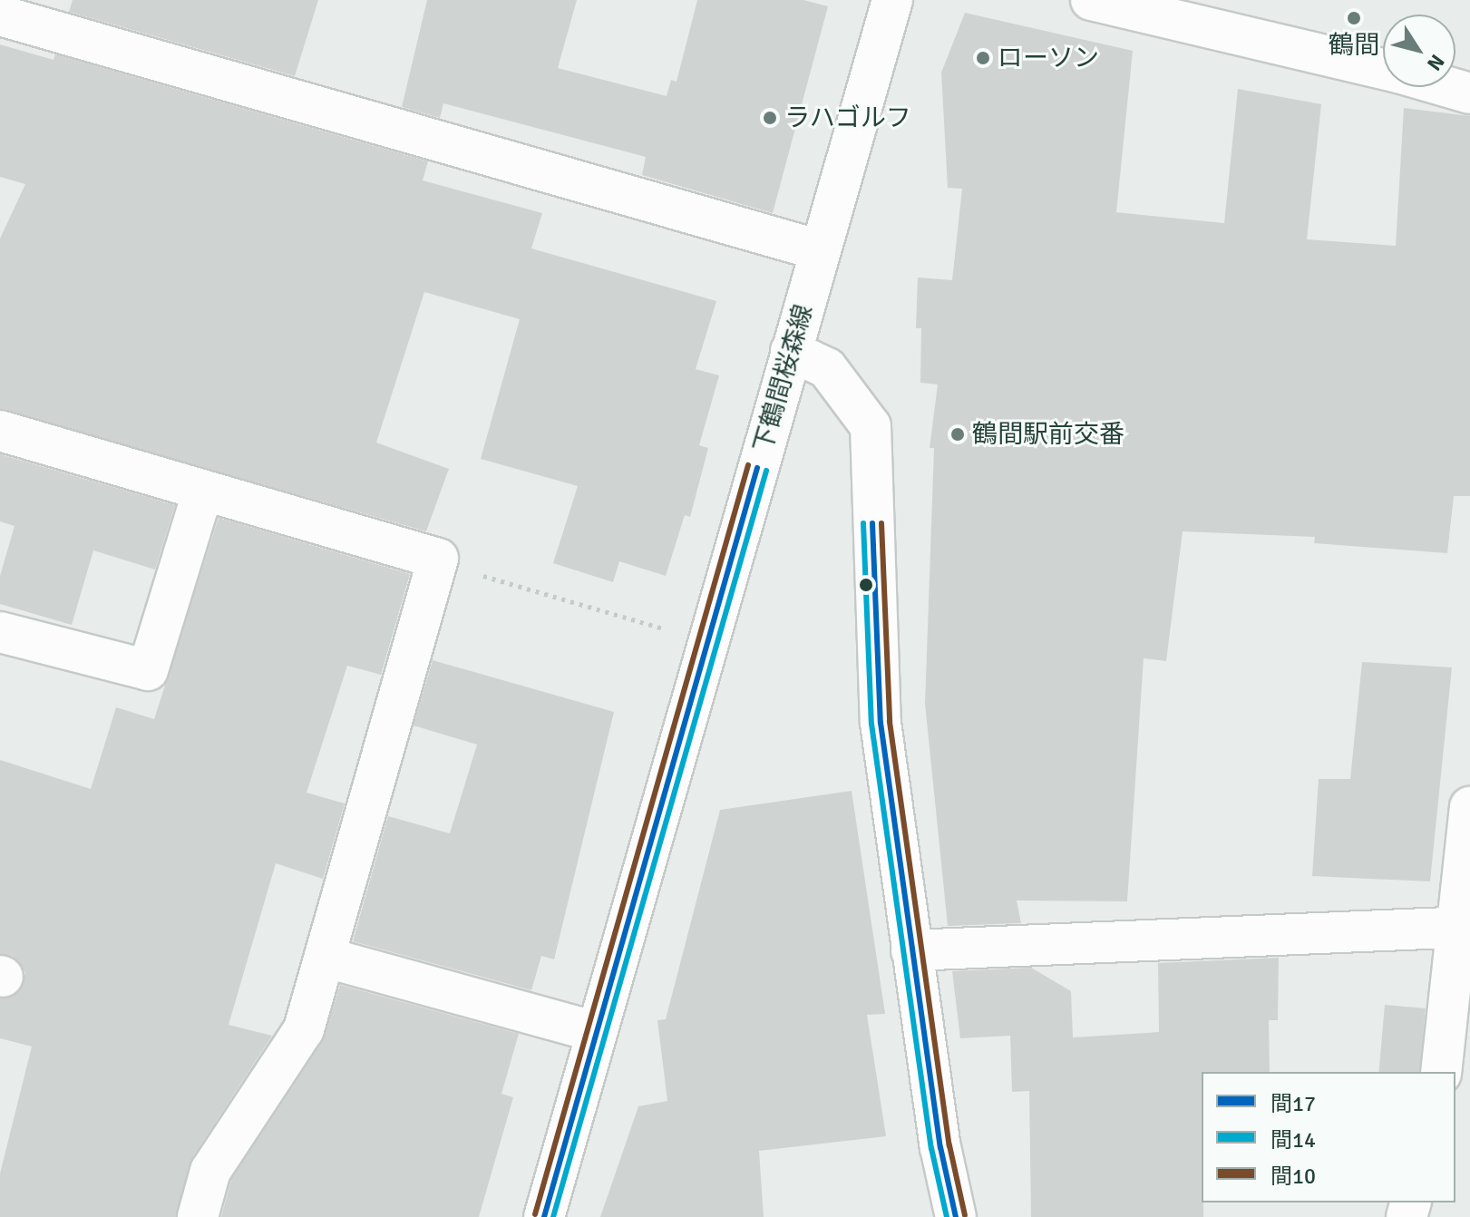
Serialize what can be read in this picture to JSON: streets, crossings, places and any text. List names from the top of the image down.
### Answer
{
  "streets": {
    "street": ["下鶴間桜森線"]
  },
  "places": [
    "鶴間",
    "ローソン",
    "ラハゴルフ",
    "鶴間駅前交番"
  ],
  "lines": ["transit line 間10", "transit line 間17", "transit line 間14"],
  "legend": ["間17", "間14", "間10"],
  "north": "bottom right"
}
